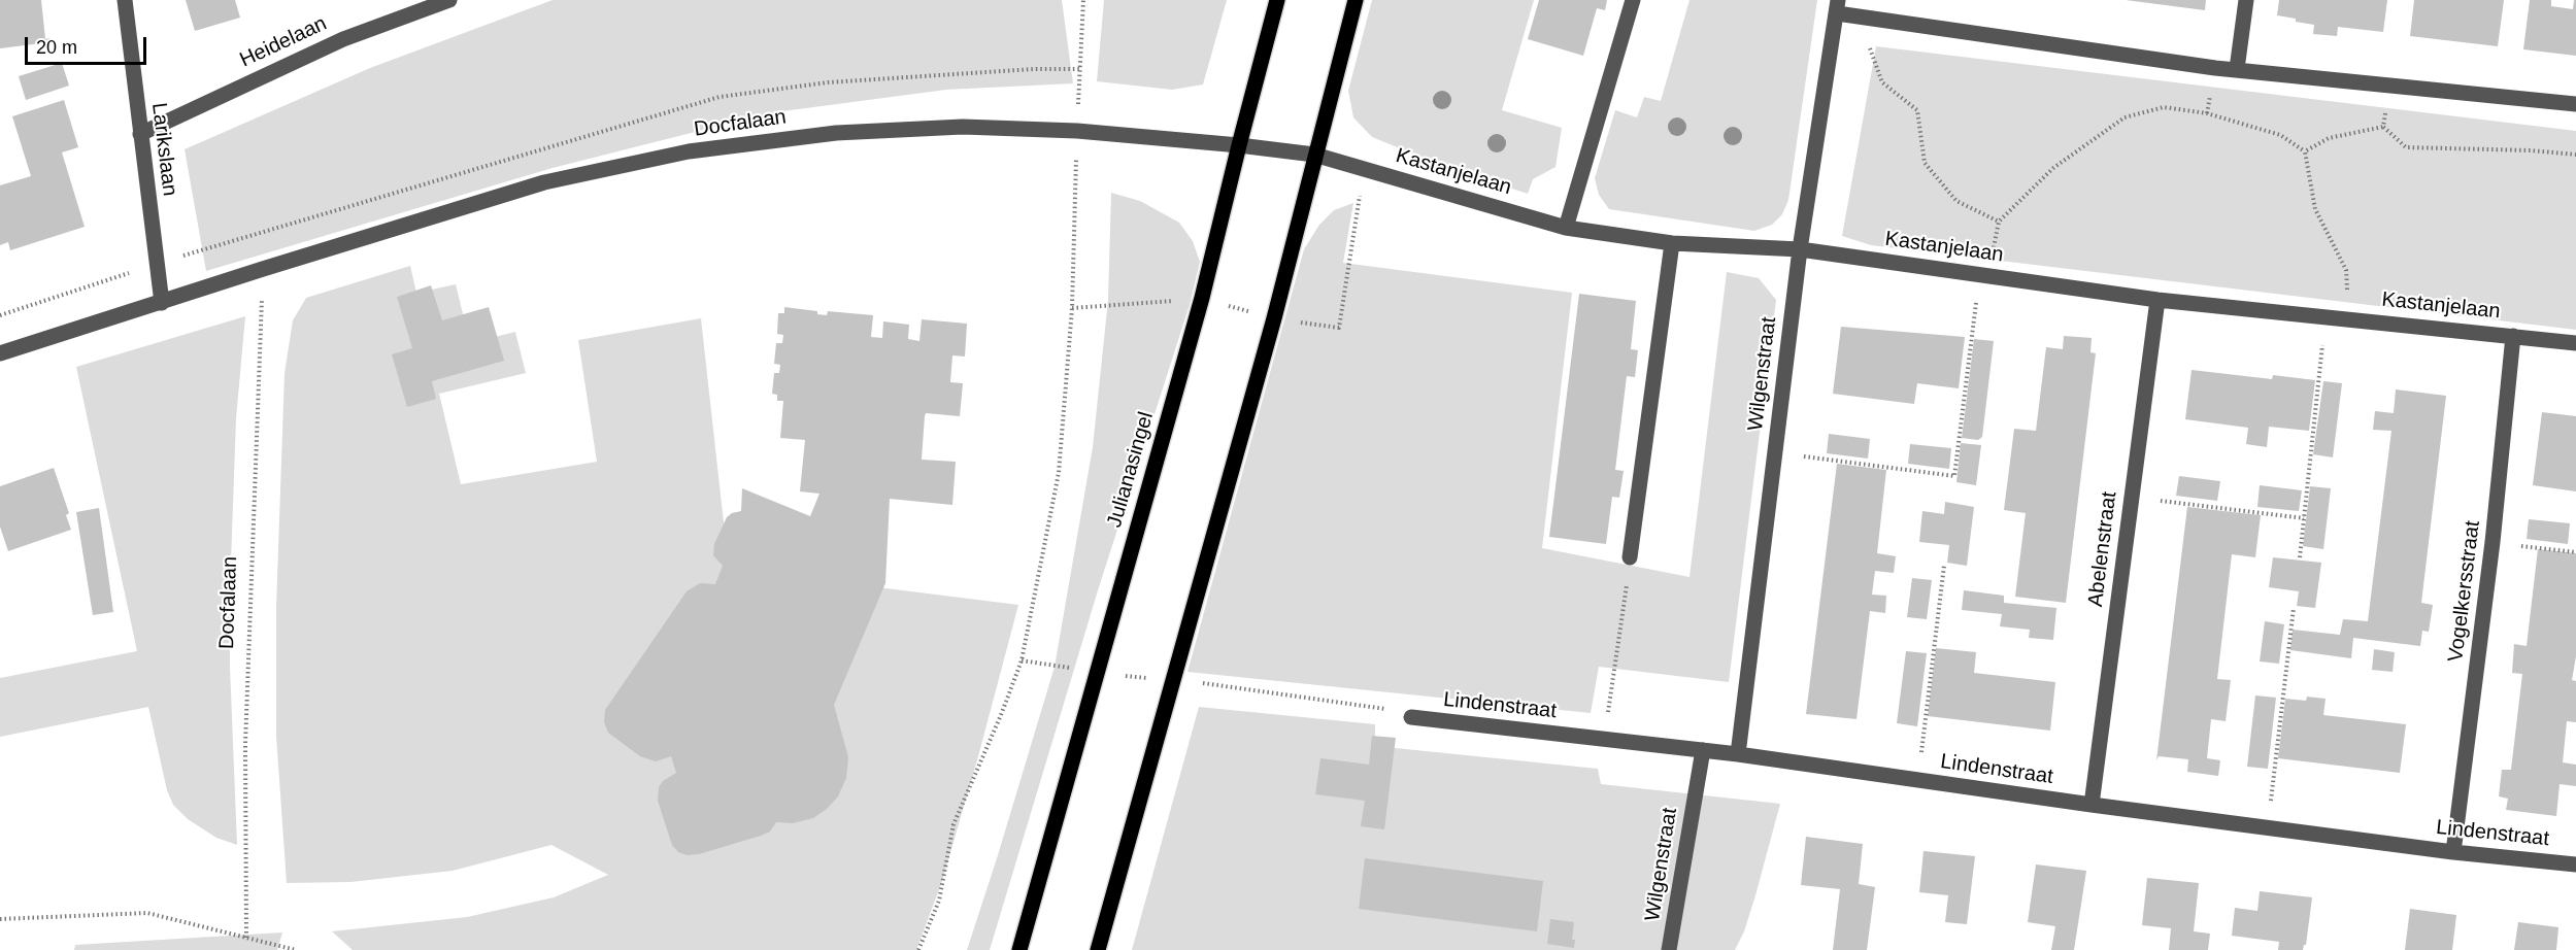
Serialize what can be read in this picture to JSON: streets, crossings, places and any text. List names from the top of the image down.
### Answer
{
  "streets": {
    "main road": ["Julianasingel"],
    "street": [
      "Heidelaan",
      "Docfalaan",
      "Larikslaan",
      "Kastanjelaan",
      "Wilgenstraat",
      "Abelenstraat",
      "Vogelkersstraat",
      "Lindenstraat"
    ]
  },
  "crossings": [
    ["Heidelaan", "Larikslaan"],
    ["Docfalaan", "Larikslaan"],
    ["Docfalaan", "Kastanjelaan"],
    ["Docfalaan", "Julianasingel"],
    ["Kastanjelaan", "Wilgenstraat"],
    ["Kastanjelaan", "Julianasingel"],
    ["Kastanjelaan", "Abelenstraat"],
    ["Kastanjelaan", "Vogelkersstraat"],
    ["Wilgenstraat", "Lindenstraat"],
    ["Abelenstraat", "Lindenstraat"],
    ["Vogelkersstraat", "Lindenstraat"]
  ],
  "scale_bar": "20 m"
}
